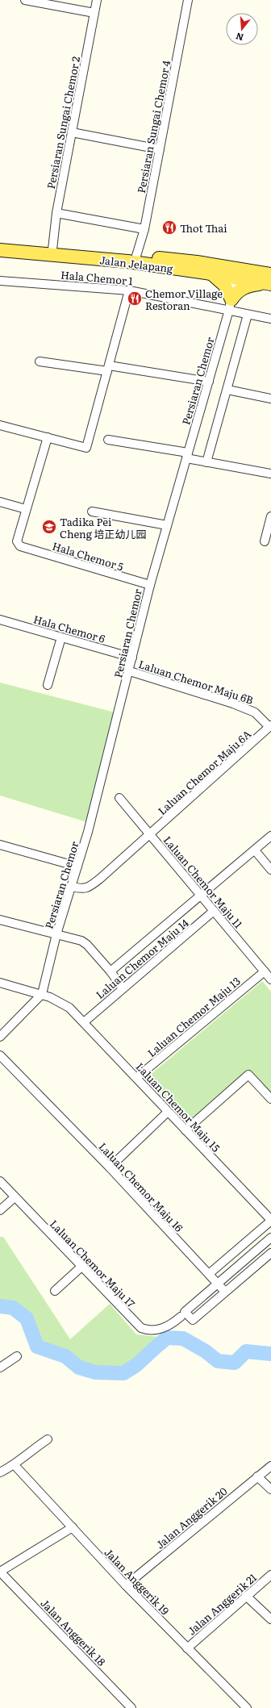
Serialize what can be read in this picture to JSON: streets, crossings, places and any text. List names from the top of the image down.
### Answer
{
  "streets": {
    "main road": ["Jalan Jelapang"],
    "street": [
      "Persiaran Sungai Chemor 2",
      "Persiaran Sungai Chemor 4",
      "Hala Chemor 1",
      "Persiaran Chemor",
      "Hala Chemor 5",
      "Hala Chemor 6",
      "Laluan Chemor Maju 6B",
      "Laluan Chemor Maju 6A",
      "Laluan Chemor Maju 11",
      "Laluan Chemor Maju 14",
      "Laluan Chemor Maju 13",
      "Laluan Chemor Maju 15",
      "Laluan Chemor Maju 16",
      "Laluan Chemor Maju 17",
      "Jalan Anggerik 20",
      "Jalan Anggerik 19",
      "Jalan Anggerik 21",
      "Jalan Anggerik 18"
    ]
  },
  "crossings": [
    ["Persiaran Sungai Chemor 2", "Jalan Jelapang"],
    ["Persiaran Sungai Chemor 4", "Jalan Jelapang"],
    ["Jalan Jelapang", "Persiaran Chemor"],
    ["Hala Chemor 1", "Persiaran Chemor"],
    ["Persiaran Chemor", "Hala Chemor 5"],
    ["Persiaran Chemor", "Hala Chemor 6"],
    ["Persiaran Chemor", "Laluan Chemor Maju 6B"],
    ["Persiaran Chemor", "Laluan Chemor Maju 6A"],
    ["Persiaran Chemor", "Laluan Chemor Maju 15"],
    ["Laluan Chemor Maju 6B", "Laluan Chemor Maju 6A"],
    ["Laluan Chemor Maju 6A", "Laluan Chemor Maju 11"],
    ["Laluan Chemor Maju 11", "Laluan Chemor Maju 14"],
    ["Laluan Chemor Maju 11", "Laluan Chemor Maju 13"],
    ["Laluan Chemor Maju 14", "Laluan Chemor Maju 15"],
    ["Laluan Chemor Maju 13", "Laluan Chemor Maju 15"],
    ["Laluan Chemor Maju 16", "Laluan Chemor Maju 17"],
    ["Jalan Anggerik 20", "Jalan Anggerik 19"],
    ["Jalan Anggerik 19", "Jalan Anggerik 21"]
  ],
  "places": {
    "restaurant": ["Thot Thai", "Chemor Village Restoran"],
    "school or university": ["Tadika Pei Cheng 培正幼儿园"]
  },
  "north": "bottom"
}
